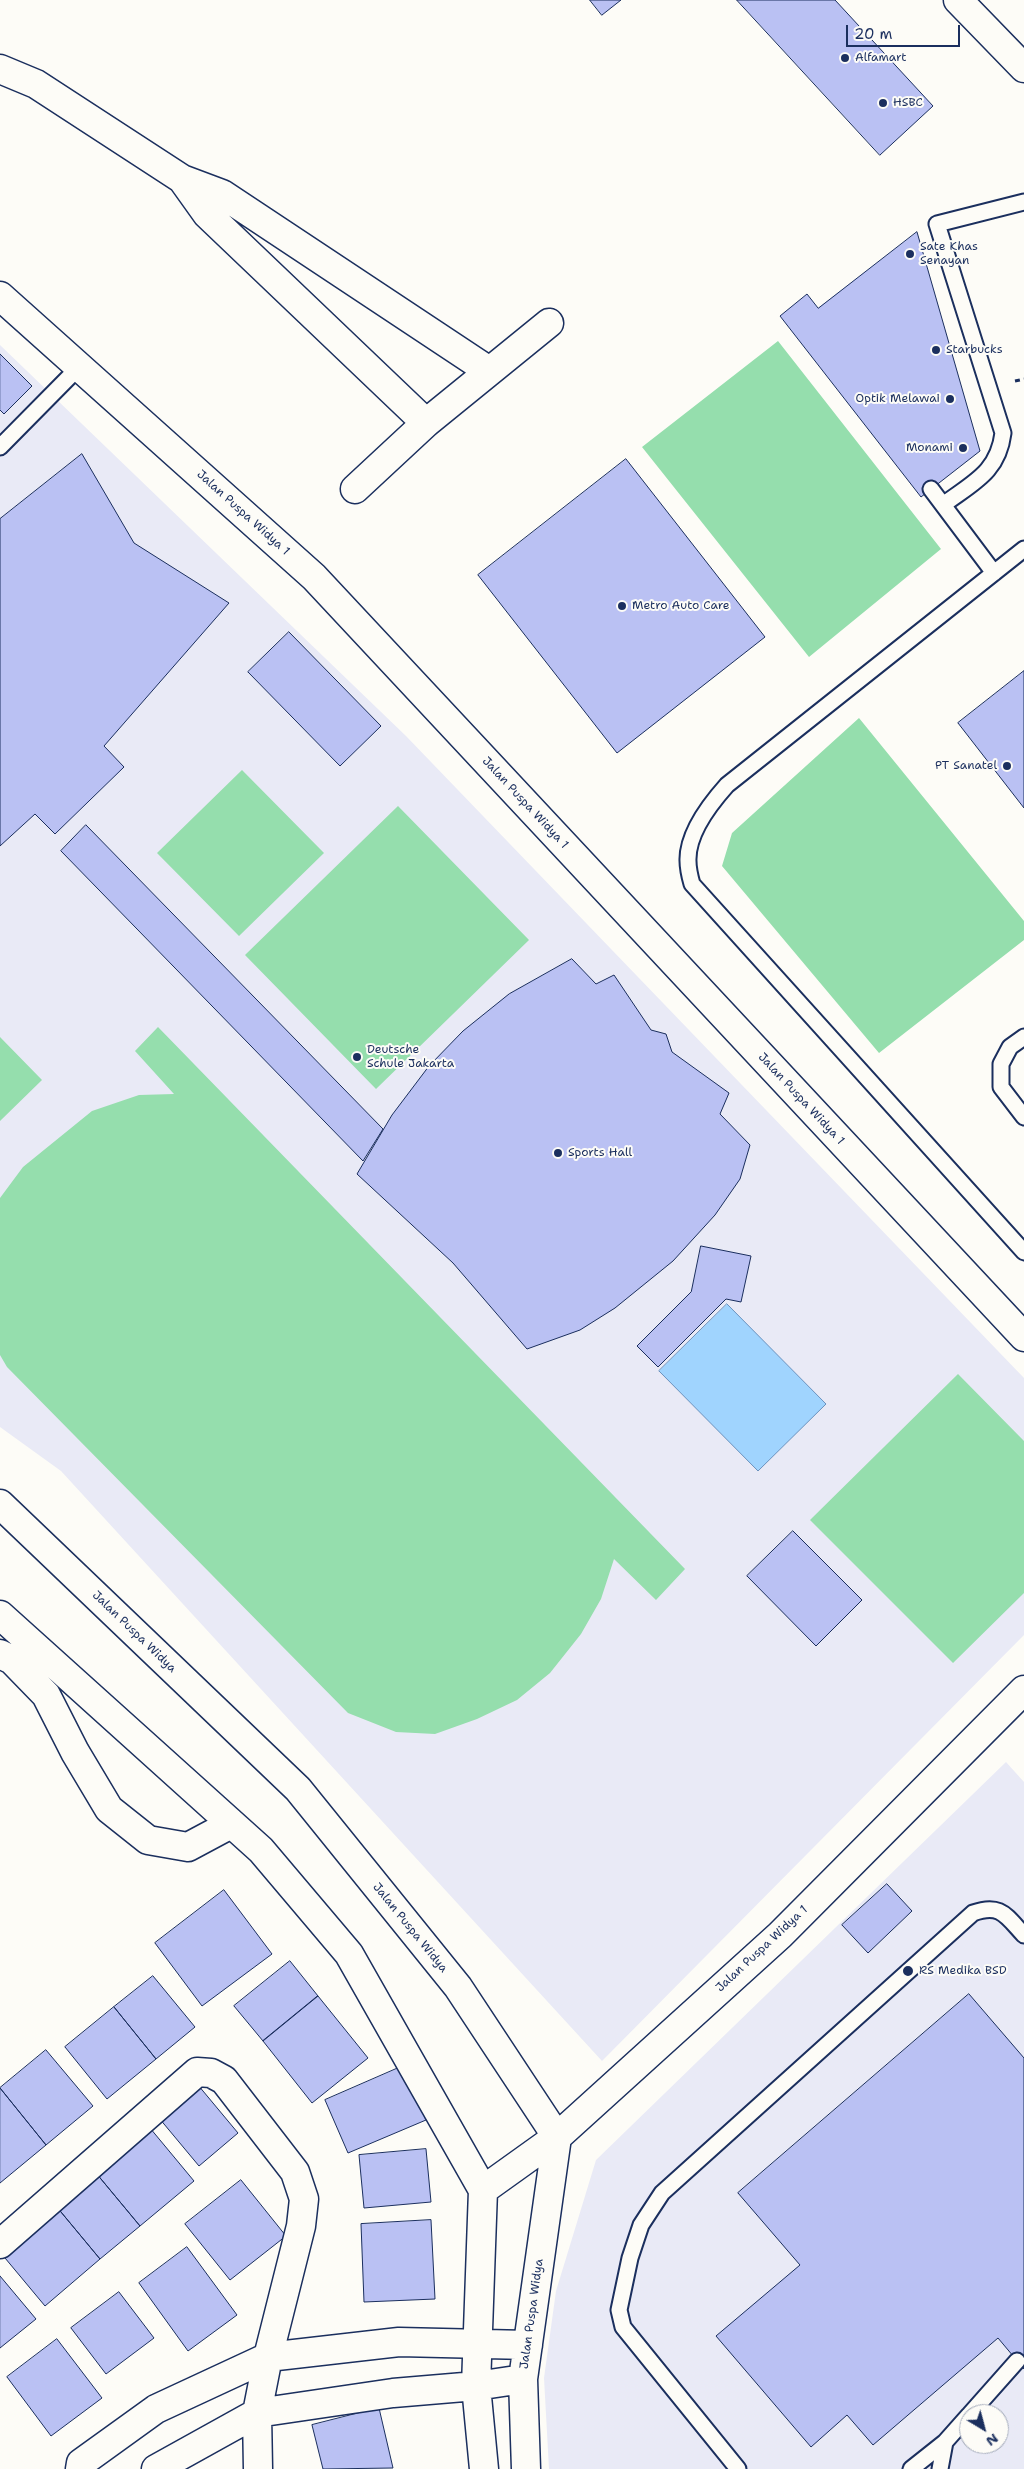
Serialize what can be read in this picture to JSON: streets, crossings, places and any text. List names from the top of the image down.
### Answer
{
  "streets": {
    "street": ["Jalan Puspa Widya 1", "Jalan Puspa Widya"]
  },
  "crossings": [
    ["Jalan Puspa Widya 1", "Jalan Puspa Widya"]
  ],
  "places": [
    "Alfamart",
    "HSBC",
    "Sate Khas Senayan",
    "Starbucks",
    "Optik Melawai",
    "Monami",
    "Metro Auto Care",
    "PT Sanatel",
    "Deutsche Schule Jakarta",
    "Sports Hall",
    "RS Medika BSD"
  ],
  "scale_bar": "20 m",
  "north": "bottom right"
}
